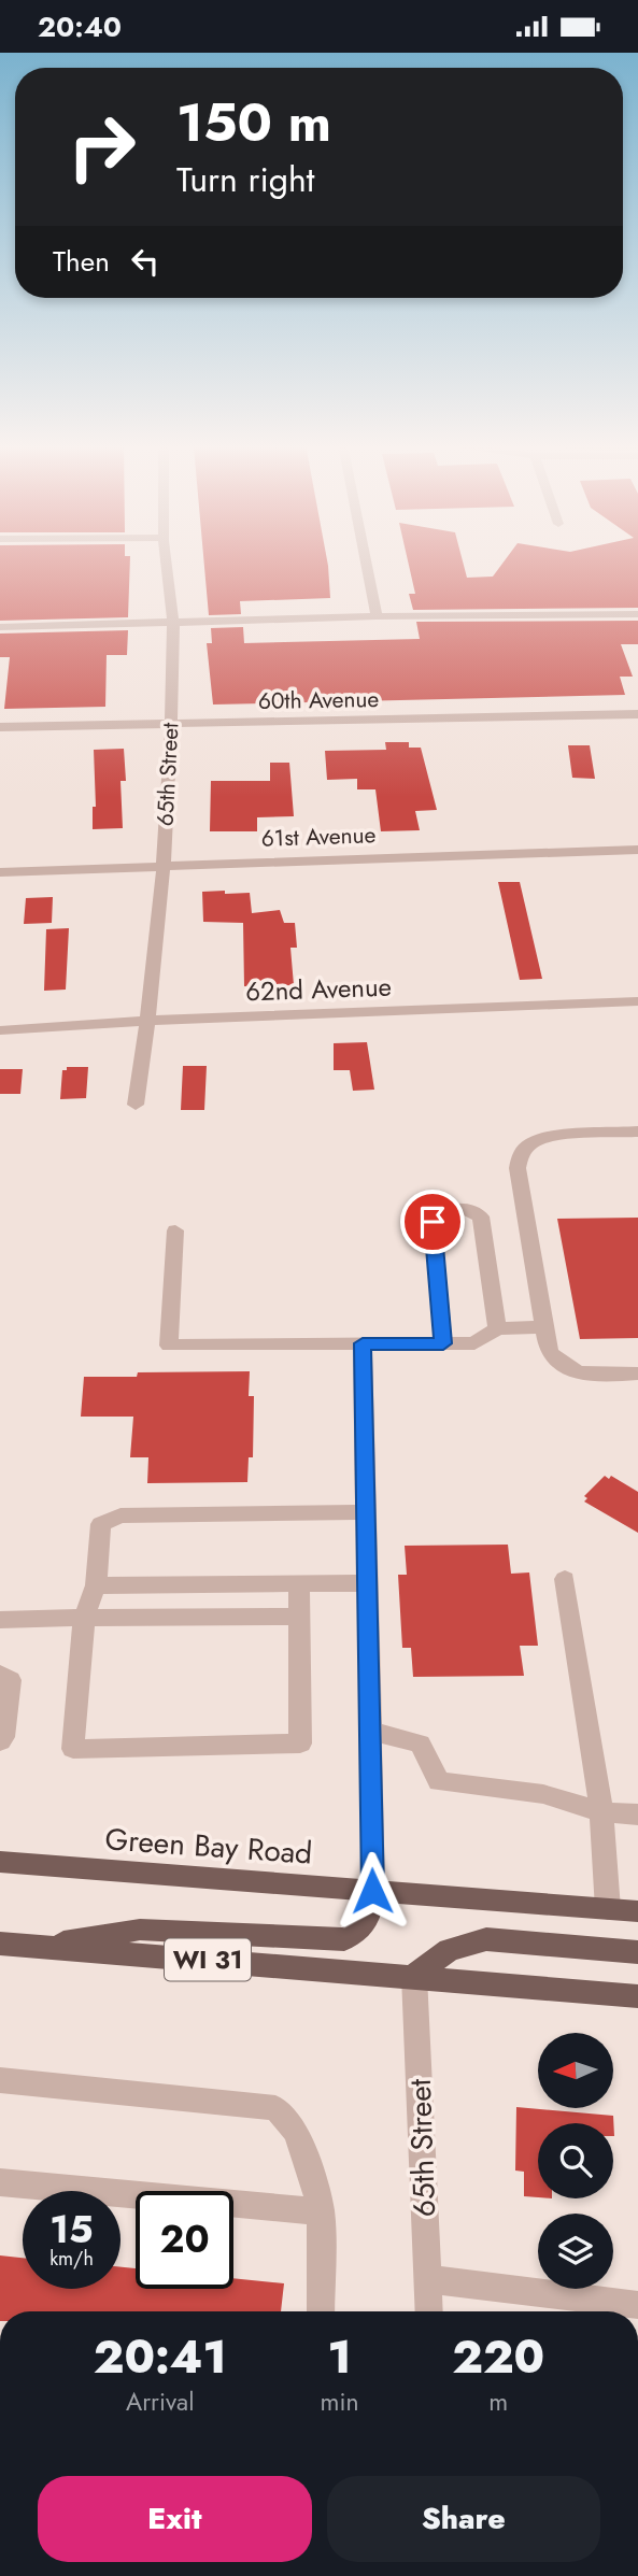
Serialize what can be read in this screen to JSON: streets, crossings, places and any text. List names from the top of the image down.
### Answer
{
  "streets": {
    "main road": ["Green Bay Road", "WI 31"],
    "street": [
      "60th Avenue",
      "65th Street",
      "61st Avenue",
      "62nd Avenue"
    ]
  },
  "crossings": [
    ["60th Avenue", "65th Street"],
    ["65th Street", "61st Avenue"],
    ["65th Street", "62nd Avenue"],
    ["65th Street", "WI 31"]
  ],
  "north": "left",
  "page": {
    "status": "20:40",
    "turn": ["150 m", "Turn right"],
    "then": "Then",
    "speed": "15 km/h",
    "limit": "20",
    "eta": [
      "20:41",
      "Arrival",
      "1",
      "min",
      "220",
      "m"
    ],
    "buttons": ["Exit", "Share"]
  }
}
